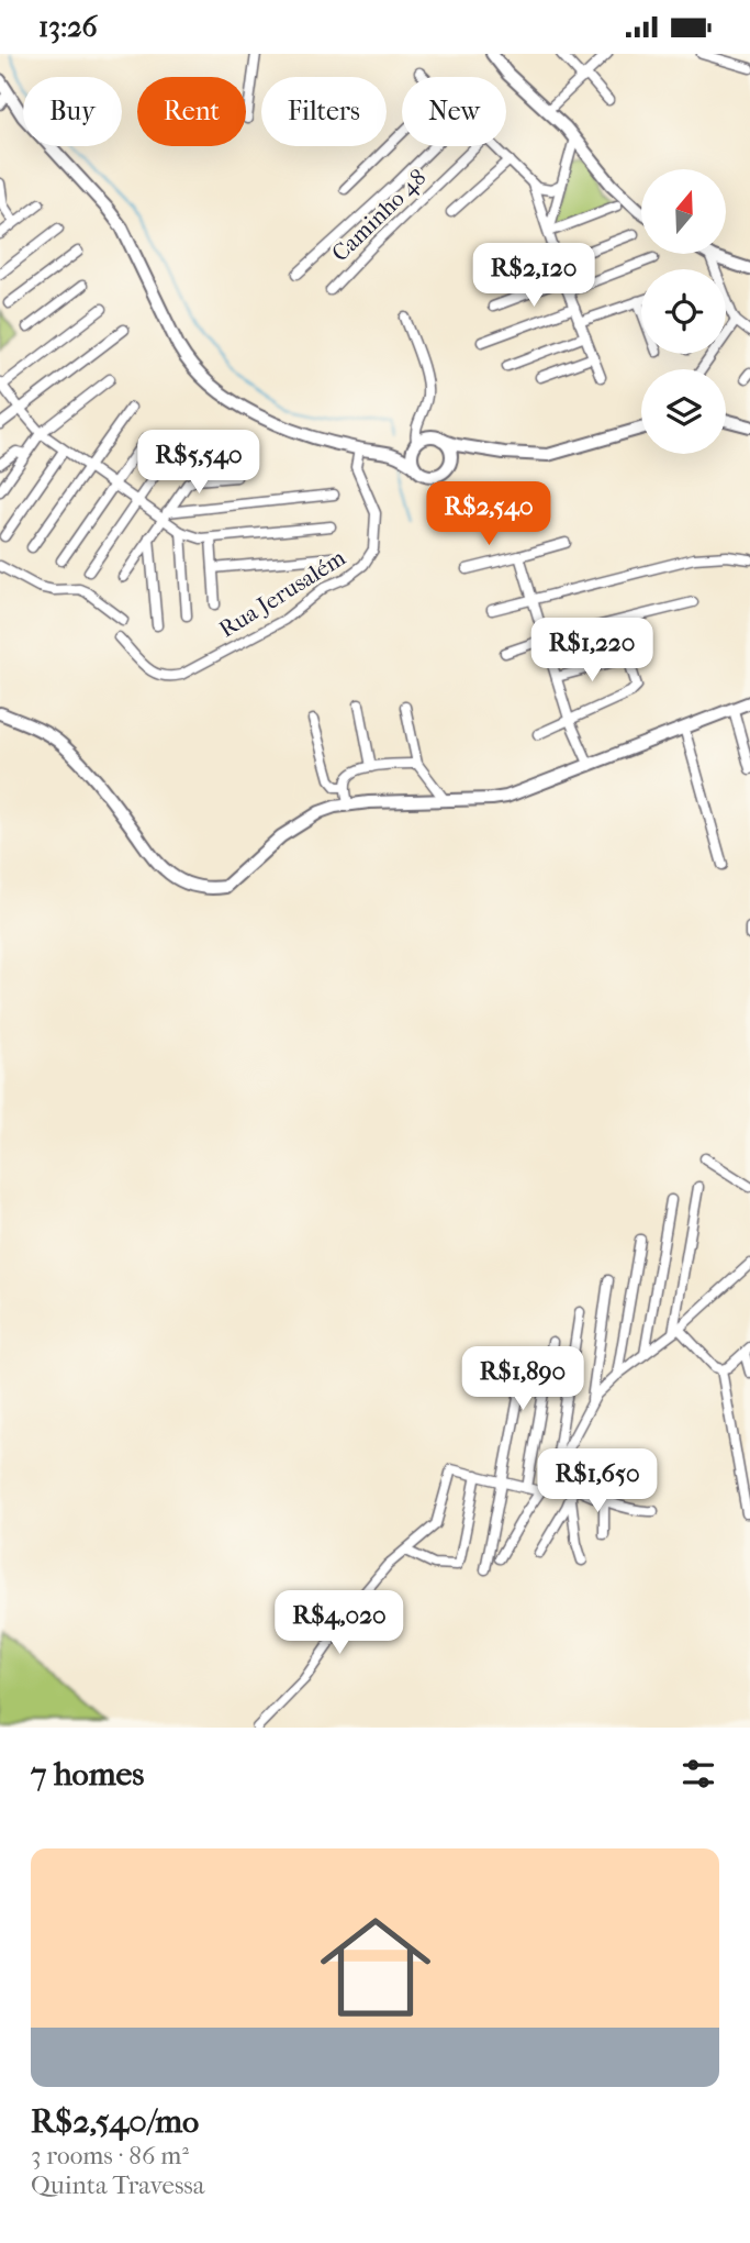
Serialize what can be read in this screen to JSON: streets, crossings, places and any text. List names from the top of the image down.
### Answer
{
  "streets": {
    "street": ["Caminho 48", "Rua Jerusalém"]
  },
  "north": "top",
  "page": {
    "status": "13:26",
    "chip": [
      "Buy",
      "Rent",
      "Filters",
      "New"
    ],
    "price": [
      "R$2,120",
      "R$5,540",
      "R$2,540",
      "R$1,220",
      "R$1,890",
      "R$1,650",
      "R$4,020"
    ],
    "heading": "7 homes",
    "list": [
      {
        "name": "R$2,540/mo",
        "note": "3 rooms · 86 m² · Quinta Travessa"
      }
    ]
  }
}
